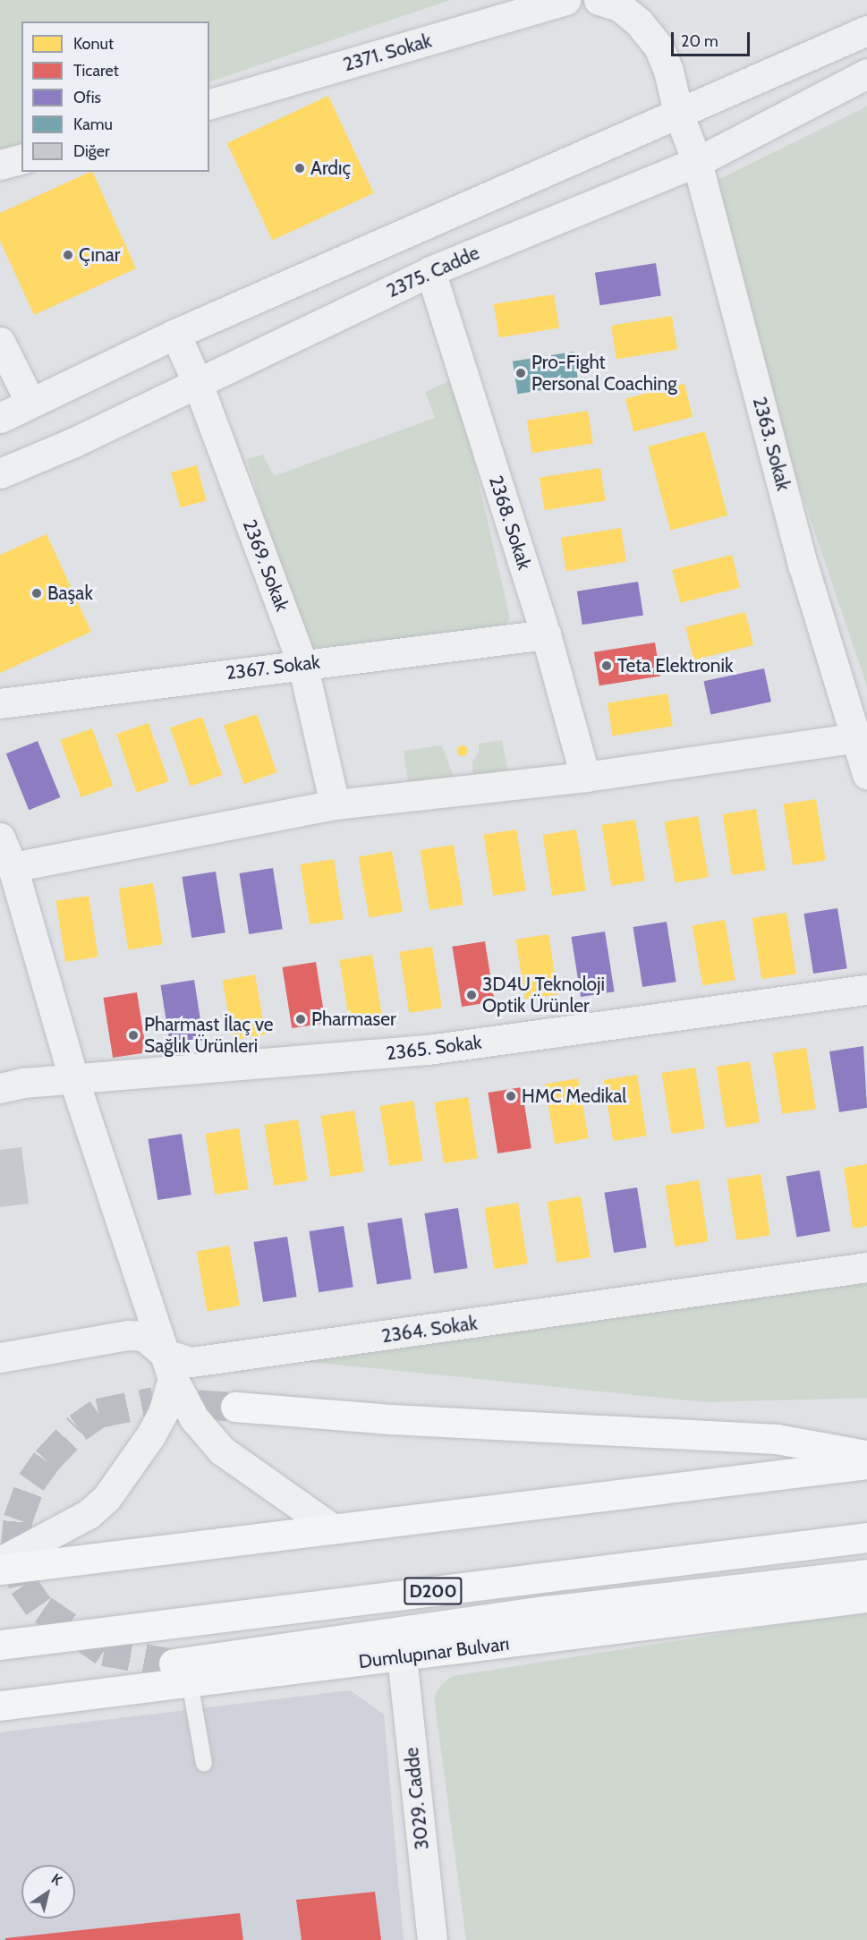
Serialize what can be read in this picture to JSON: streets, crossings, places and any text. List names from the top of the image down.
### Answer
{
  "streets": {
    "highway": ["D200", "Dumlupınar Bulvarı"],
    "street": [
      "2371. Sokak",
      "2375. Cadde",
      "2363. Sokak",
      "2368. Sokak",
      "2369. Sokak",
      "2367. Sokak",
      "2365. Sokak",
      "2364. Sokak",
      "3029. Cadde"
    ]
  },
  "crossings": [
    ["2375. Cadde", "2363. Sokak"],
    ["2375. Cadde", "2368. Sokak"],
    ["2375. Cadde", "2369. Sokak"],
    ["2368. Sokak", "2367. Sokak"],
    ["2369. Sokak", "2367. Sokak"],
    ["Dumlupınar Bulvarı", "3029. Cadde"]
  ],
  "places": [
    "Ardıç",
    "Çınar",
    "Pro-Fight Personal Coaching",
    "Başak",
    "Teta Elektronik",
    "3D4U Teknoloji Optik Ürünler",
    "Pharmaser",
    "Pharmast İlaç ve Sağlık Ürünleri",
    "HMC Medikal"
  ],
  "legend": [
    "Konut",
    "Ticaret",
    "Ofis",
    "Kamu",
    "Diğer"
  ],
  "scale_bar": "20 m",
  "north": "top right"
}
